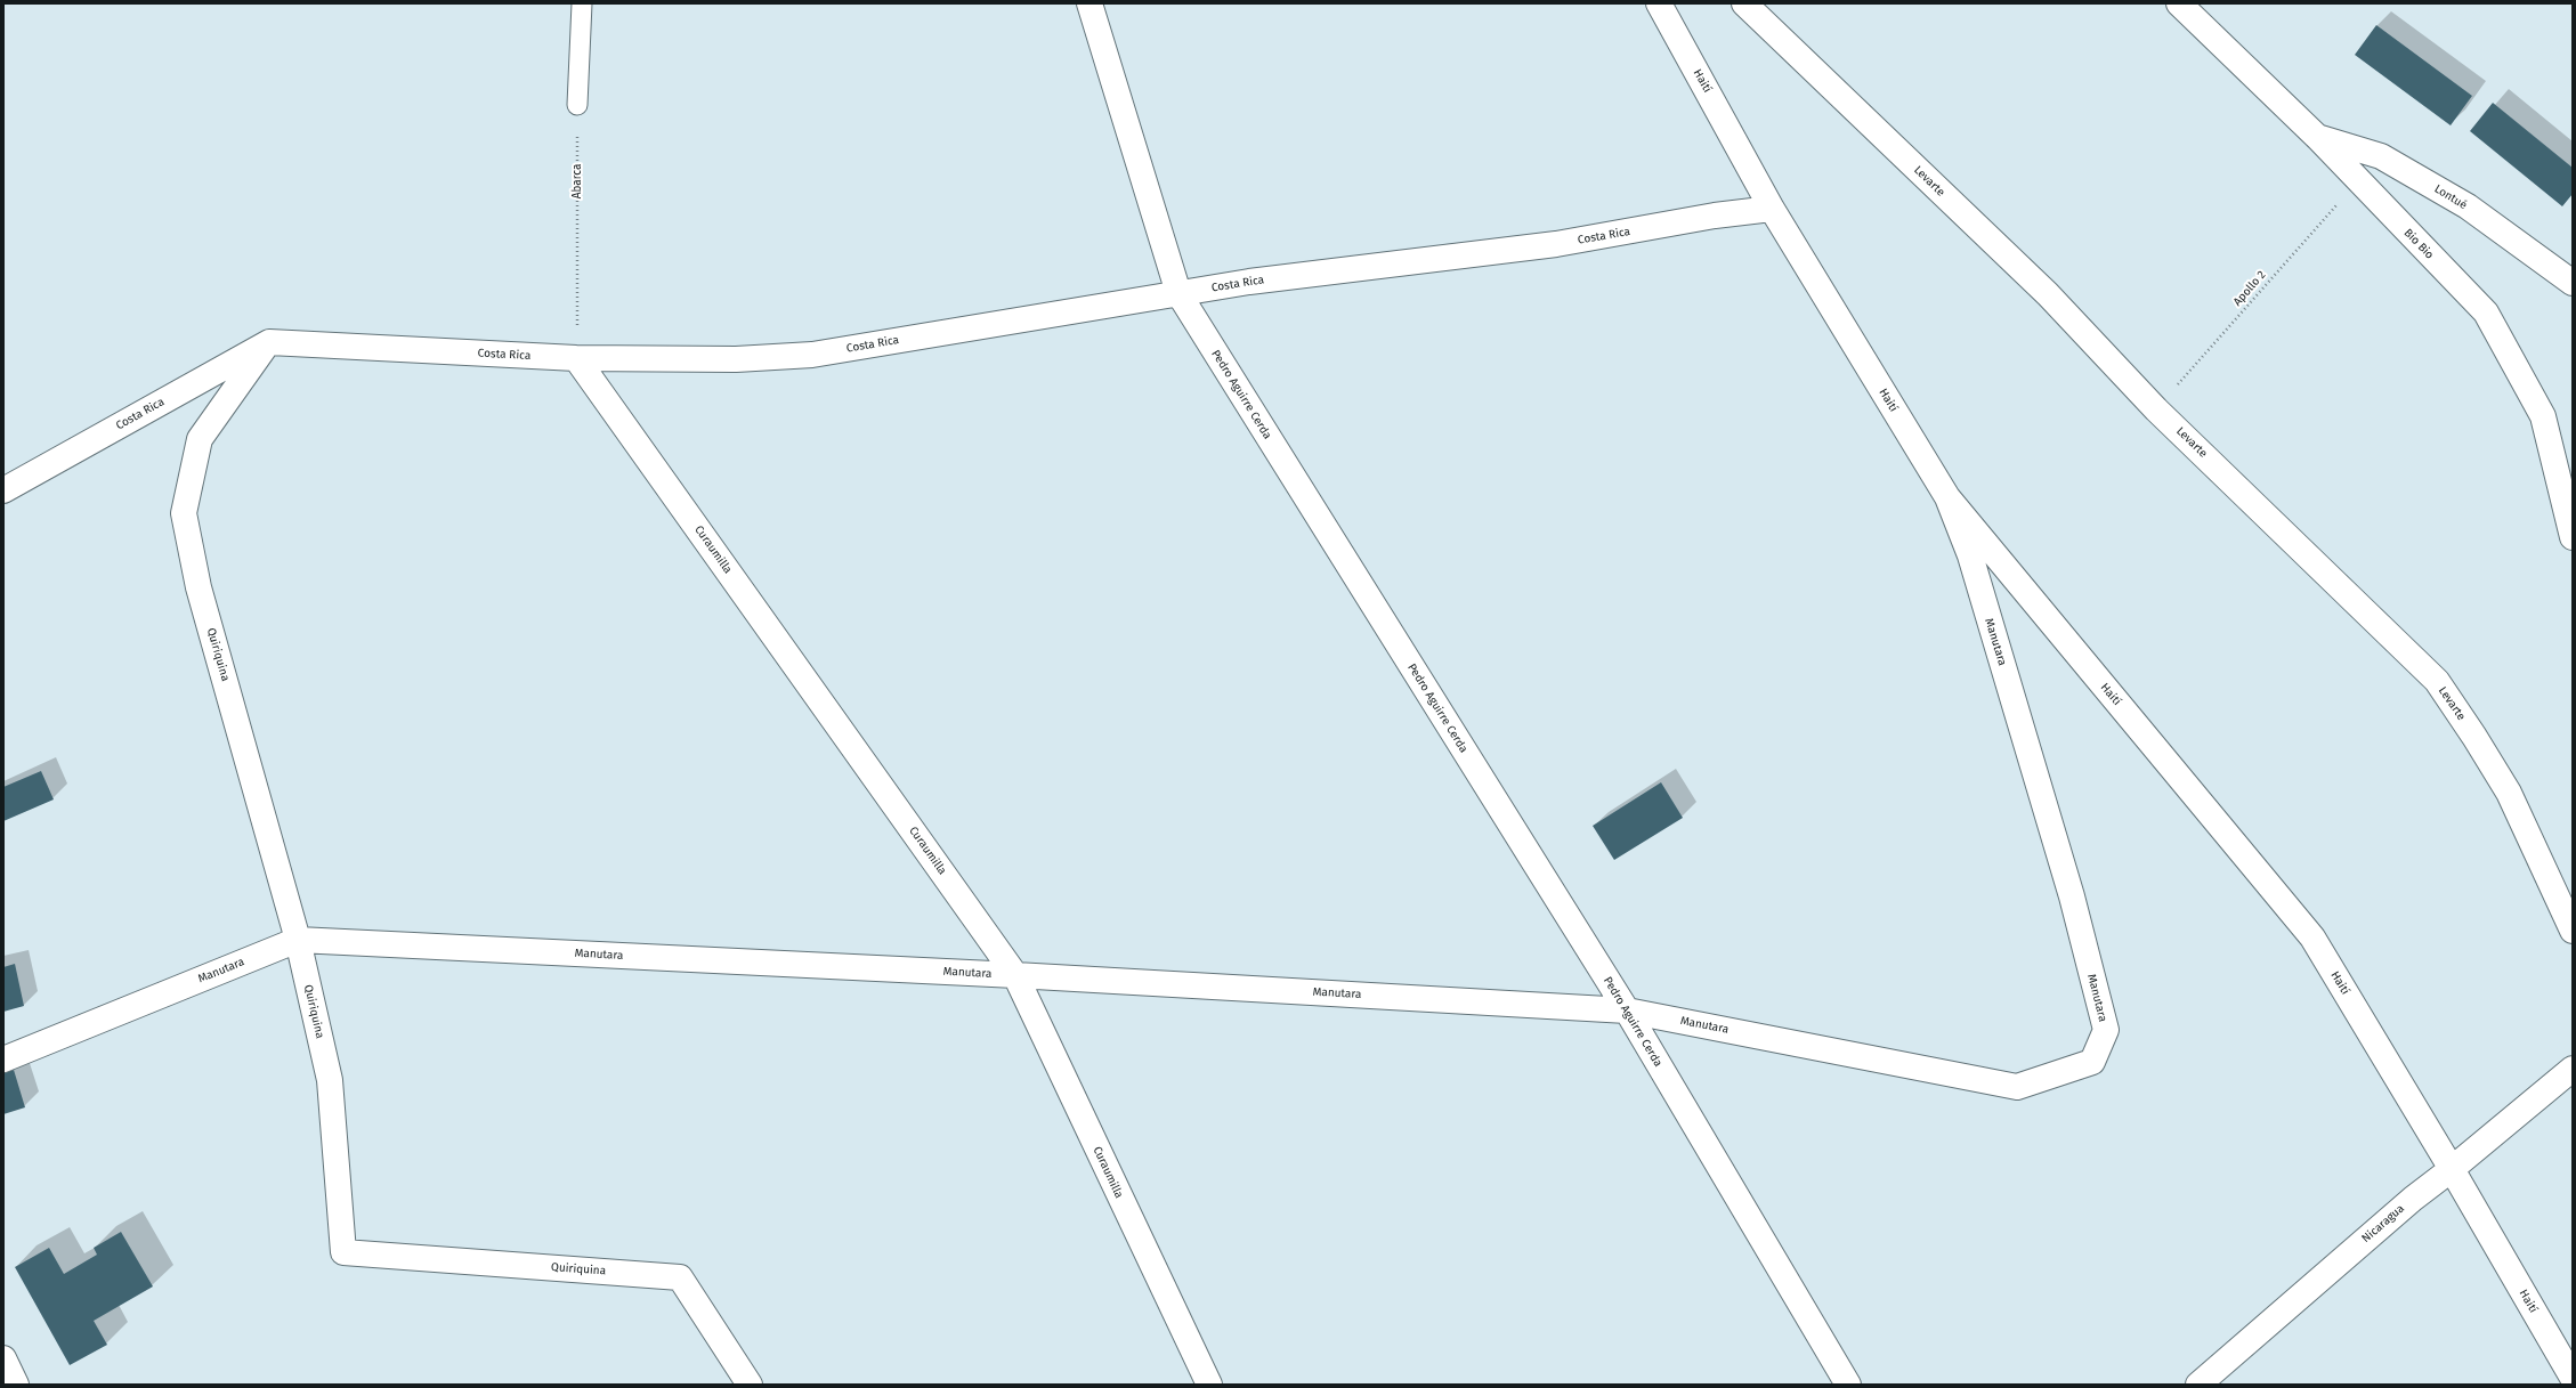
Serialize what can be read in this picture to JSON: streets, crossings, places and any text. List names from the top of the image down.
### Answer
{
  "streets": {
    "street": [
      "Haití",
      "Levarte",
      "Lontué",
      "Costa Rica",
      "Bio Bio",
      "Pedro Aguirre Cerda",
      "Curaumilla",
      "Manutara",
      "Quiriquina",
      "Nicaragua"
    ],
    "path": ["Abarca", "Apollo 2"]
  },
  "crossings": [
    ["Haití", "Costa Rica"],
    ["Haití", "Manutara"],
    ["Haití", "Nicaragua"],
    ["Abarca", "Costa Rica"],
    ["Abarca", "Curaumilla"],
    ["Levarte", "Apollo 2"],
    ["Lontué", "Bio Bio"],
    ["Costa Rica", "Pedro Aguirre Cerda"],
    ["Costa Rica", "Curaumilla"],
    ["Costa Rica", "Quiriquina"],
    ["Bio Bio", "Apollo 2"],
    ["Pedro Aguirre Cerda", "Manutara"],
    ["Curaumilla", "Manutara"],
    ["Manutara", "Quiriquina"]
  ]
}
